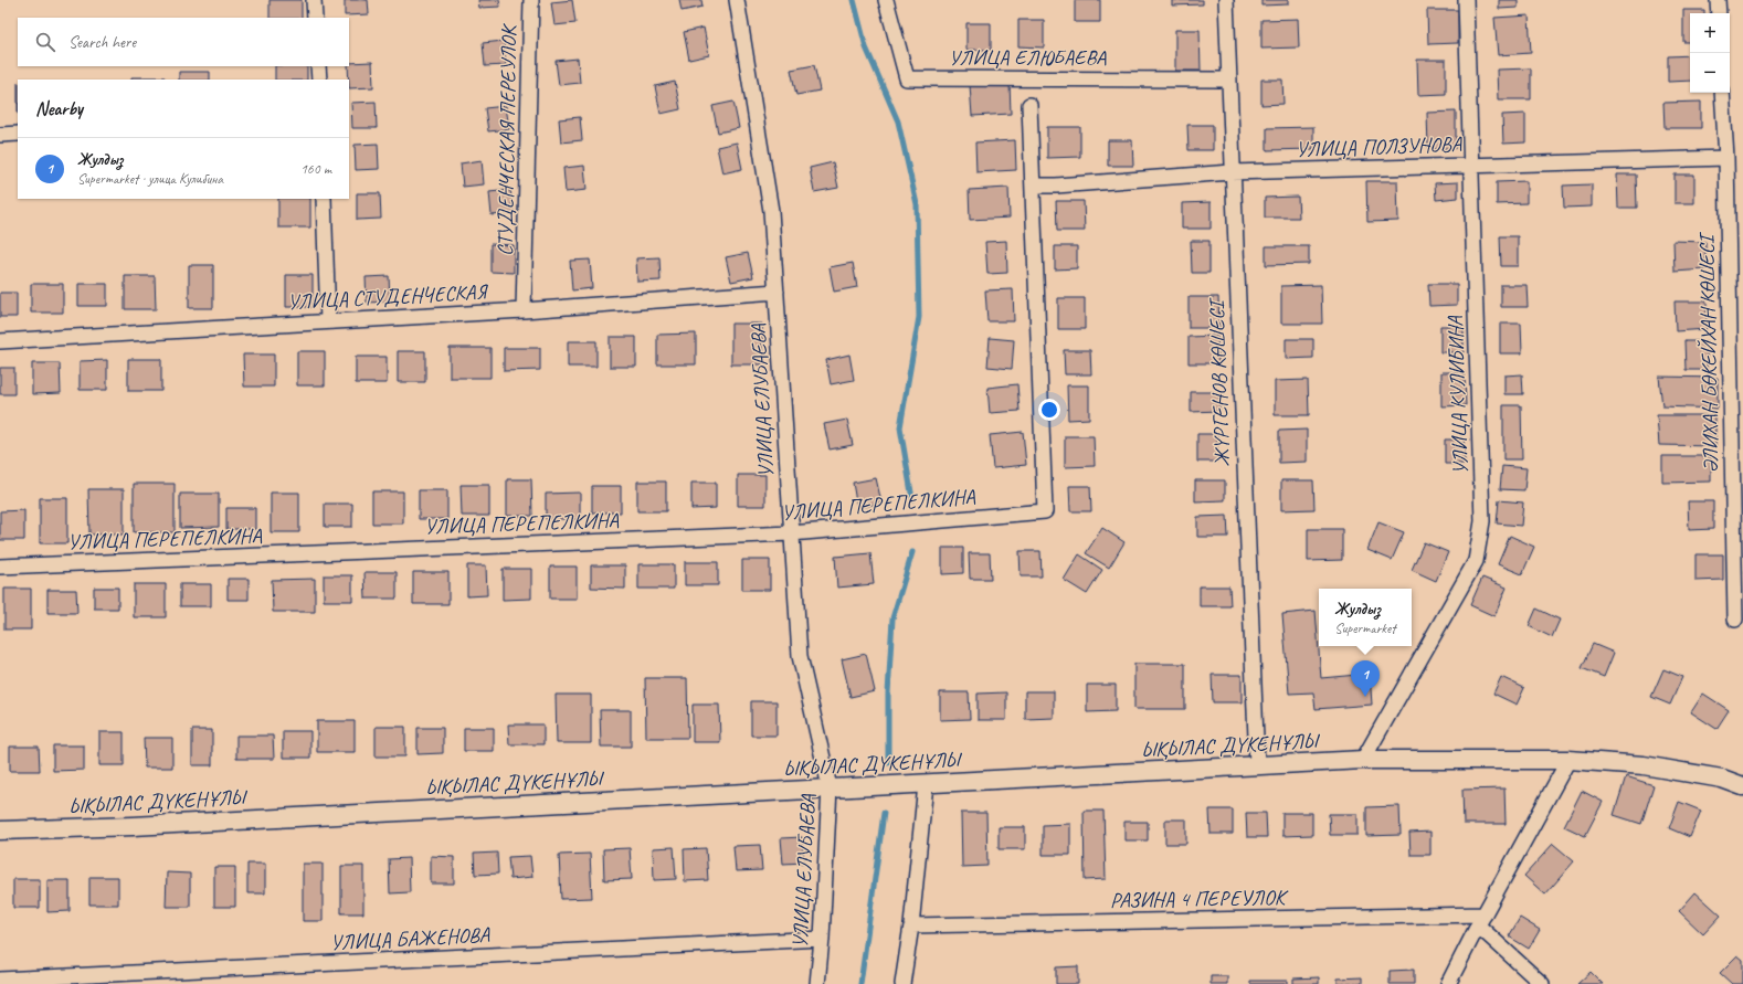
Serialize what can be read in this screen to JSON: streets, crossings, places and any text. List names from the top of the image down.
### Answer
{
  "streets": {
    "street": [
      "УЛИЦА ЕЛЮБАЕВА",
      "СТУДЕНЧЕСКАЯ ПЕРЕУЛОК",
      "УЛИЦА ПОЛЗУНОВА",
      "УЛИЦА СТУДЕНЧЕСКАЯ",
      "ӘЛИХАН БӨКЕЙХАН КӨШЕСІ",
      "ЖҮРГЕНОВ КӨШЕСІ",
      "УЛИЦА КУЛИБИНА",
      "УЛИЦА ЕЛУБАЕВА",
      "УЛИЦА ПЕРЕПЕЛКИНА",
      "ЫҚЫЛАС ДҮКЕНҰЛЫ",
      "РАЗИНА 4 ПЕРЕУЛОК",
      "УЛИЦА БАЖЕНОВА"
    ]
  },
  "crossings": [
    ["УЛИЦА ЕЛЮБАЕВА", "ЖҮРГЕНОВ КӨШЕСІ"],
    ["СТУДЕНЧЕСКАЯ ПЕРЕУЛОК", "УЛИЦА СТУДЕНЧЕСКАЯ"],
    ["УЛИЦА ПОЛЗУНОВА", "ӘЛИХАН БӨКЕЙХАН КӨШЕСІ"],
    ["УЛИЦА ПОЛЗУНОВА", "ЖҮРГЕНОВ КӨШЕСІ"],
    ["УЛИЦА ПОЛЗУНОВА", "УЛИЦА КУЛИБИНА"],
    ["УЛИЦА ПОЛЗУНОВА", "УЛИЦА ПЕРЕПЕЛКИНА"],
    ["УЛИЦА СТУДЕНЧЕСКАЯ", "УЛИЦА ЕЛУБАЕВА"],
    ["ЖҮРГЕНОВ КӨШЕСІ", "ЫҚЫЛАС ДҮКЕНҰЛЫ"],
    ["УЛИЦА КУЛИБИНА", "ЫҚЫЛАС ДҮКЕНҰЛЫ"],
    ["УЛИЦА ЕЛУБАЕВА", "УЛИЦА ПЕРЕПЕЛКИНА"],
    ["УЛИЦА ЕЛУБАЕВА", "ЫҚЫЛАС ДҮКЕНҰЛЫ"],
    ["УЛИЦА ЕЛУБАЕВА", "УЛИЦА БАЖЕНОВА"]
  ],
  "page": {
    "map_buttons": ["+", "−"],
    "search": "Search here",
    "heading": "Nearby",
    "list": [
      {
        "mark": "1",
        "name": "Жулдыз",
        "note": "Supermarket · улица Кулибина",
        "value": "160 m"
      }
    ],
    "popup": ["Жулдыз", "Supermarket"],
    "pins": "1"
  }
}
